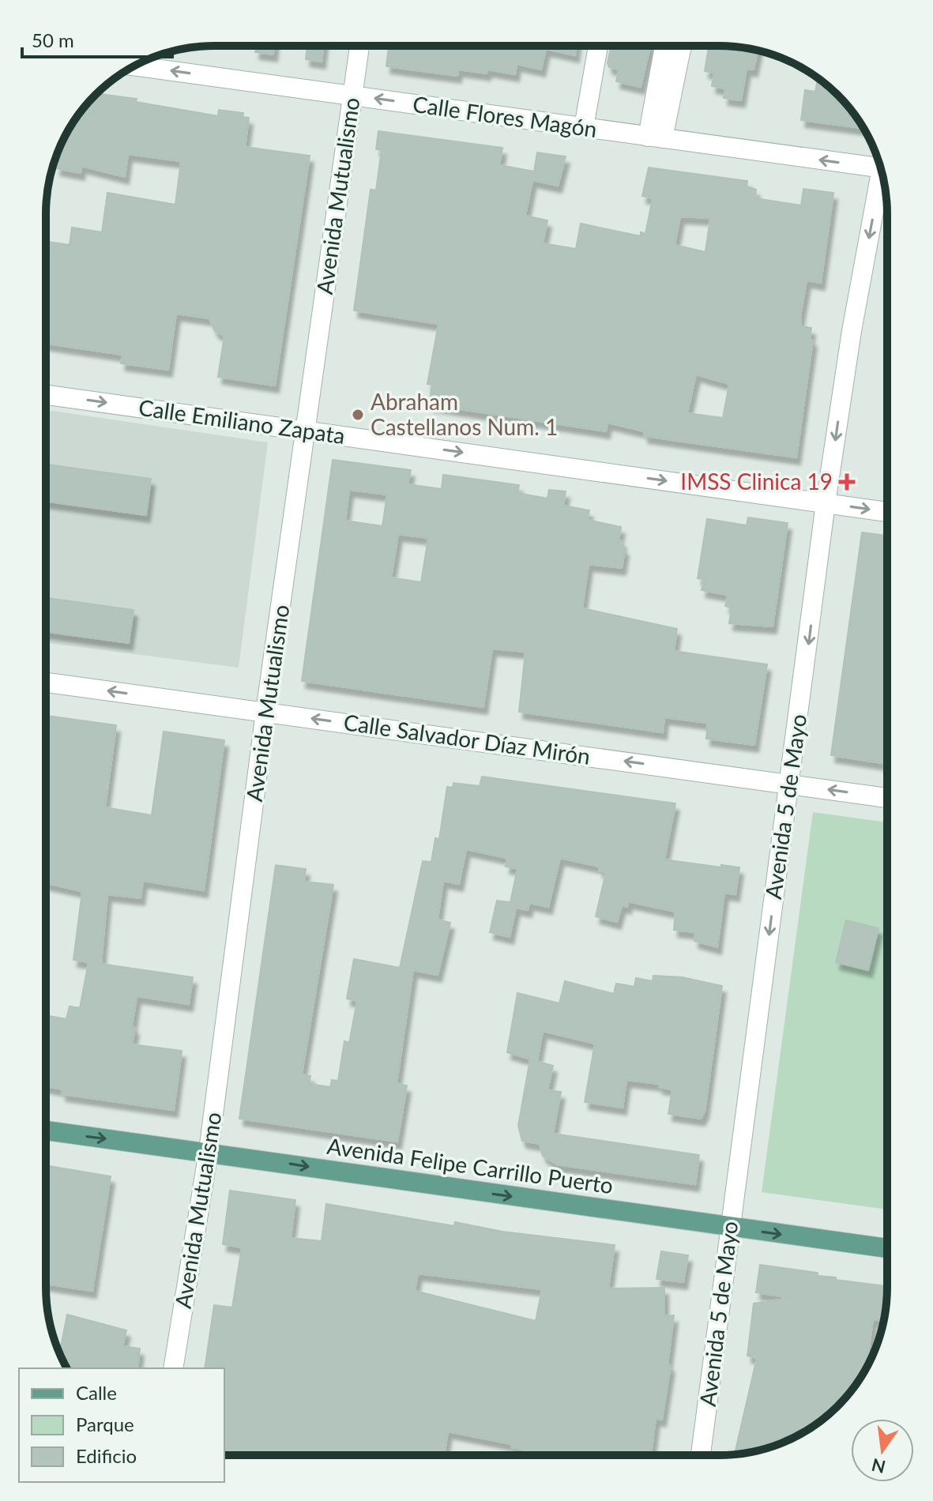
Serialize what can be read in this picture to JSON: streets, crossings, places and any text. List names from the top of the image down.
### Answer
{
  "streets": {
    "main road": ["Avenida Felipe Carrillo Puerto"],
    "street": [
      "Calle Flores Magón",
      "Avenida Mutualismo",
      "Calle Emiliano Zapata",
      "Calle Salvador Díaz Mirón",
      "Avenida 5 de Mayo"
    ]
  },
  "crossings": [
    ["Calle Flores Magón", "Avenida Mutualismo"],
    ["Avenida Mutualismo", "Calle Emiliano Zapata"],
    ["Avenida Mutualismo", "Calle Salvador Díaz Mirón"],
    ["Avenida Mutualismo", "Avenida Felipe Carrillo Puerto"],
    ["Calle Emiliano Zapata", "Avenida 5 de Mayo"],
    ["Calle Salvador Díaz Mirón", "Avenida 5 de Mayo"],
    ["Avenida 5 de Mayo", "Avenida Felipe Carrillo Puerto"]
  ],
  "one_way": [
    "Calle Flores Magón",
    "Calle Emiliano Zapata",
    "Calle Salvador Díaz Mirón",
    "Avenida 5 de Mayo",
    "Avenida Felipe Carrillo Puerto"
  ],
  "places": {
    "other": ["Abraham Castellanos Num. 1"],
    "health": ["IMSS Clinica 19"]
  },
  "legend": ["Calle", "Parque", "Edificio"],
  "scale_bar": "50 m",
  "north": "bottom"
}
